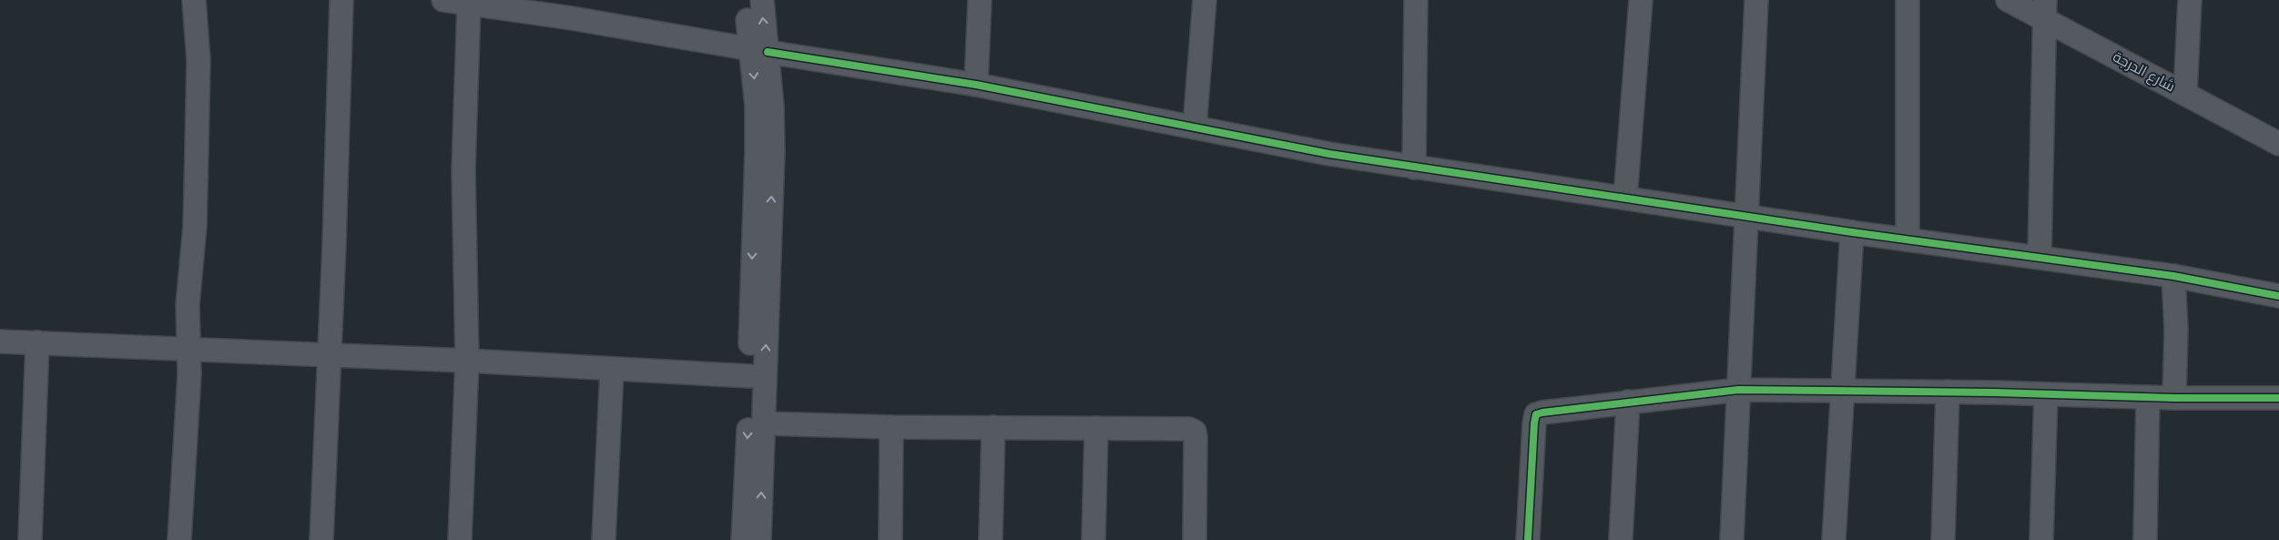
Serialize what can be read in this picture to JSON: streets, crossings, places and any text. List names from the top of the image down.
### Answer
{
  "streets": {
    "street": ["شارع الدرجة"]
  }
}
